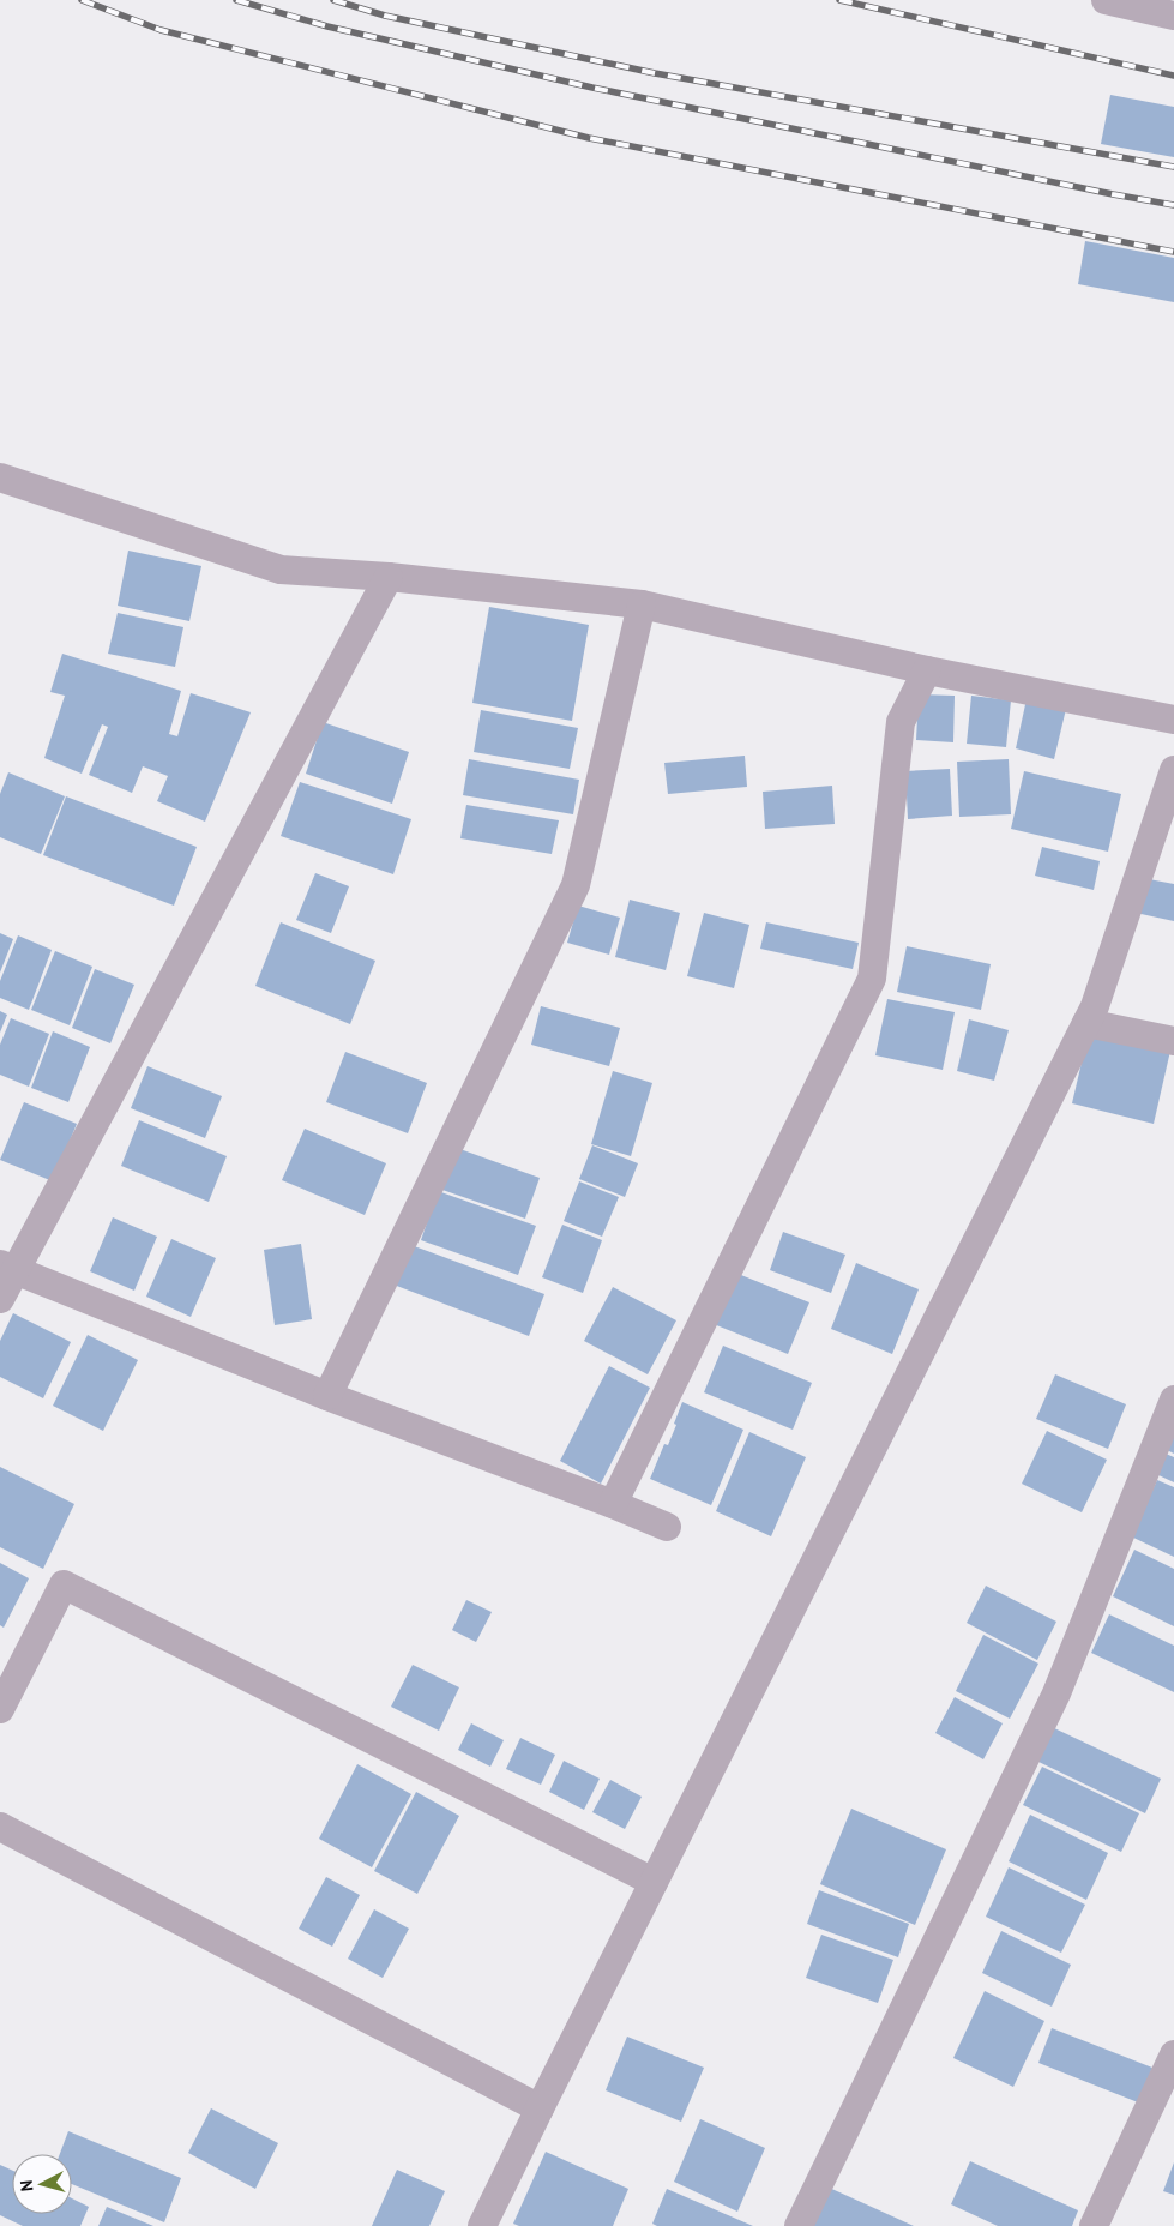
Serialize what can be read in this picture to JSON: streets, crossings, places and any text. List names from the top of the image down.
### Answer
{
  "north": "left"
}
